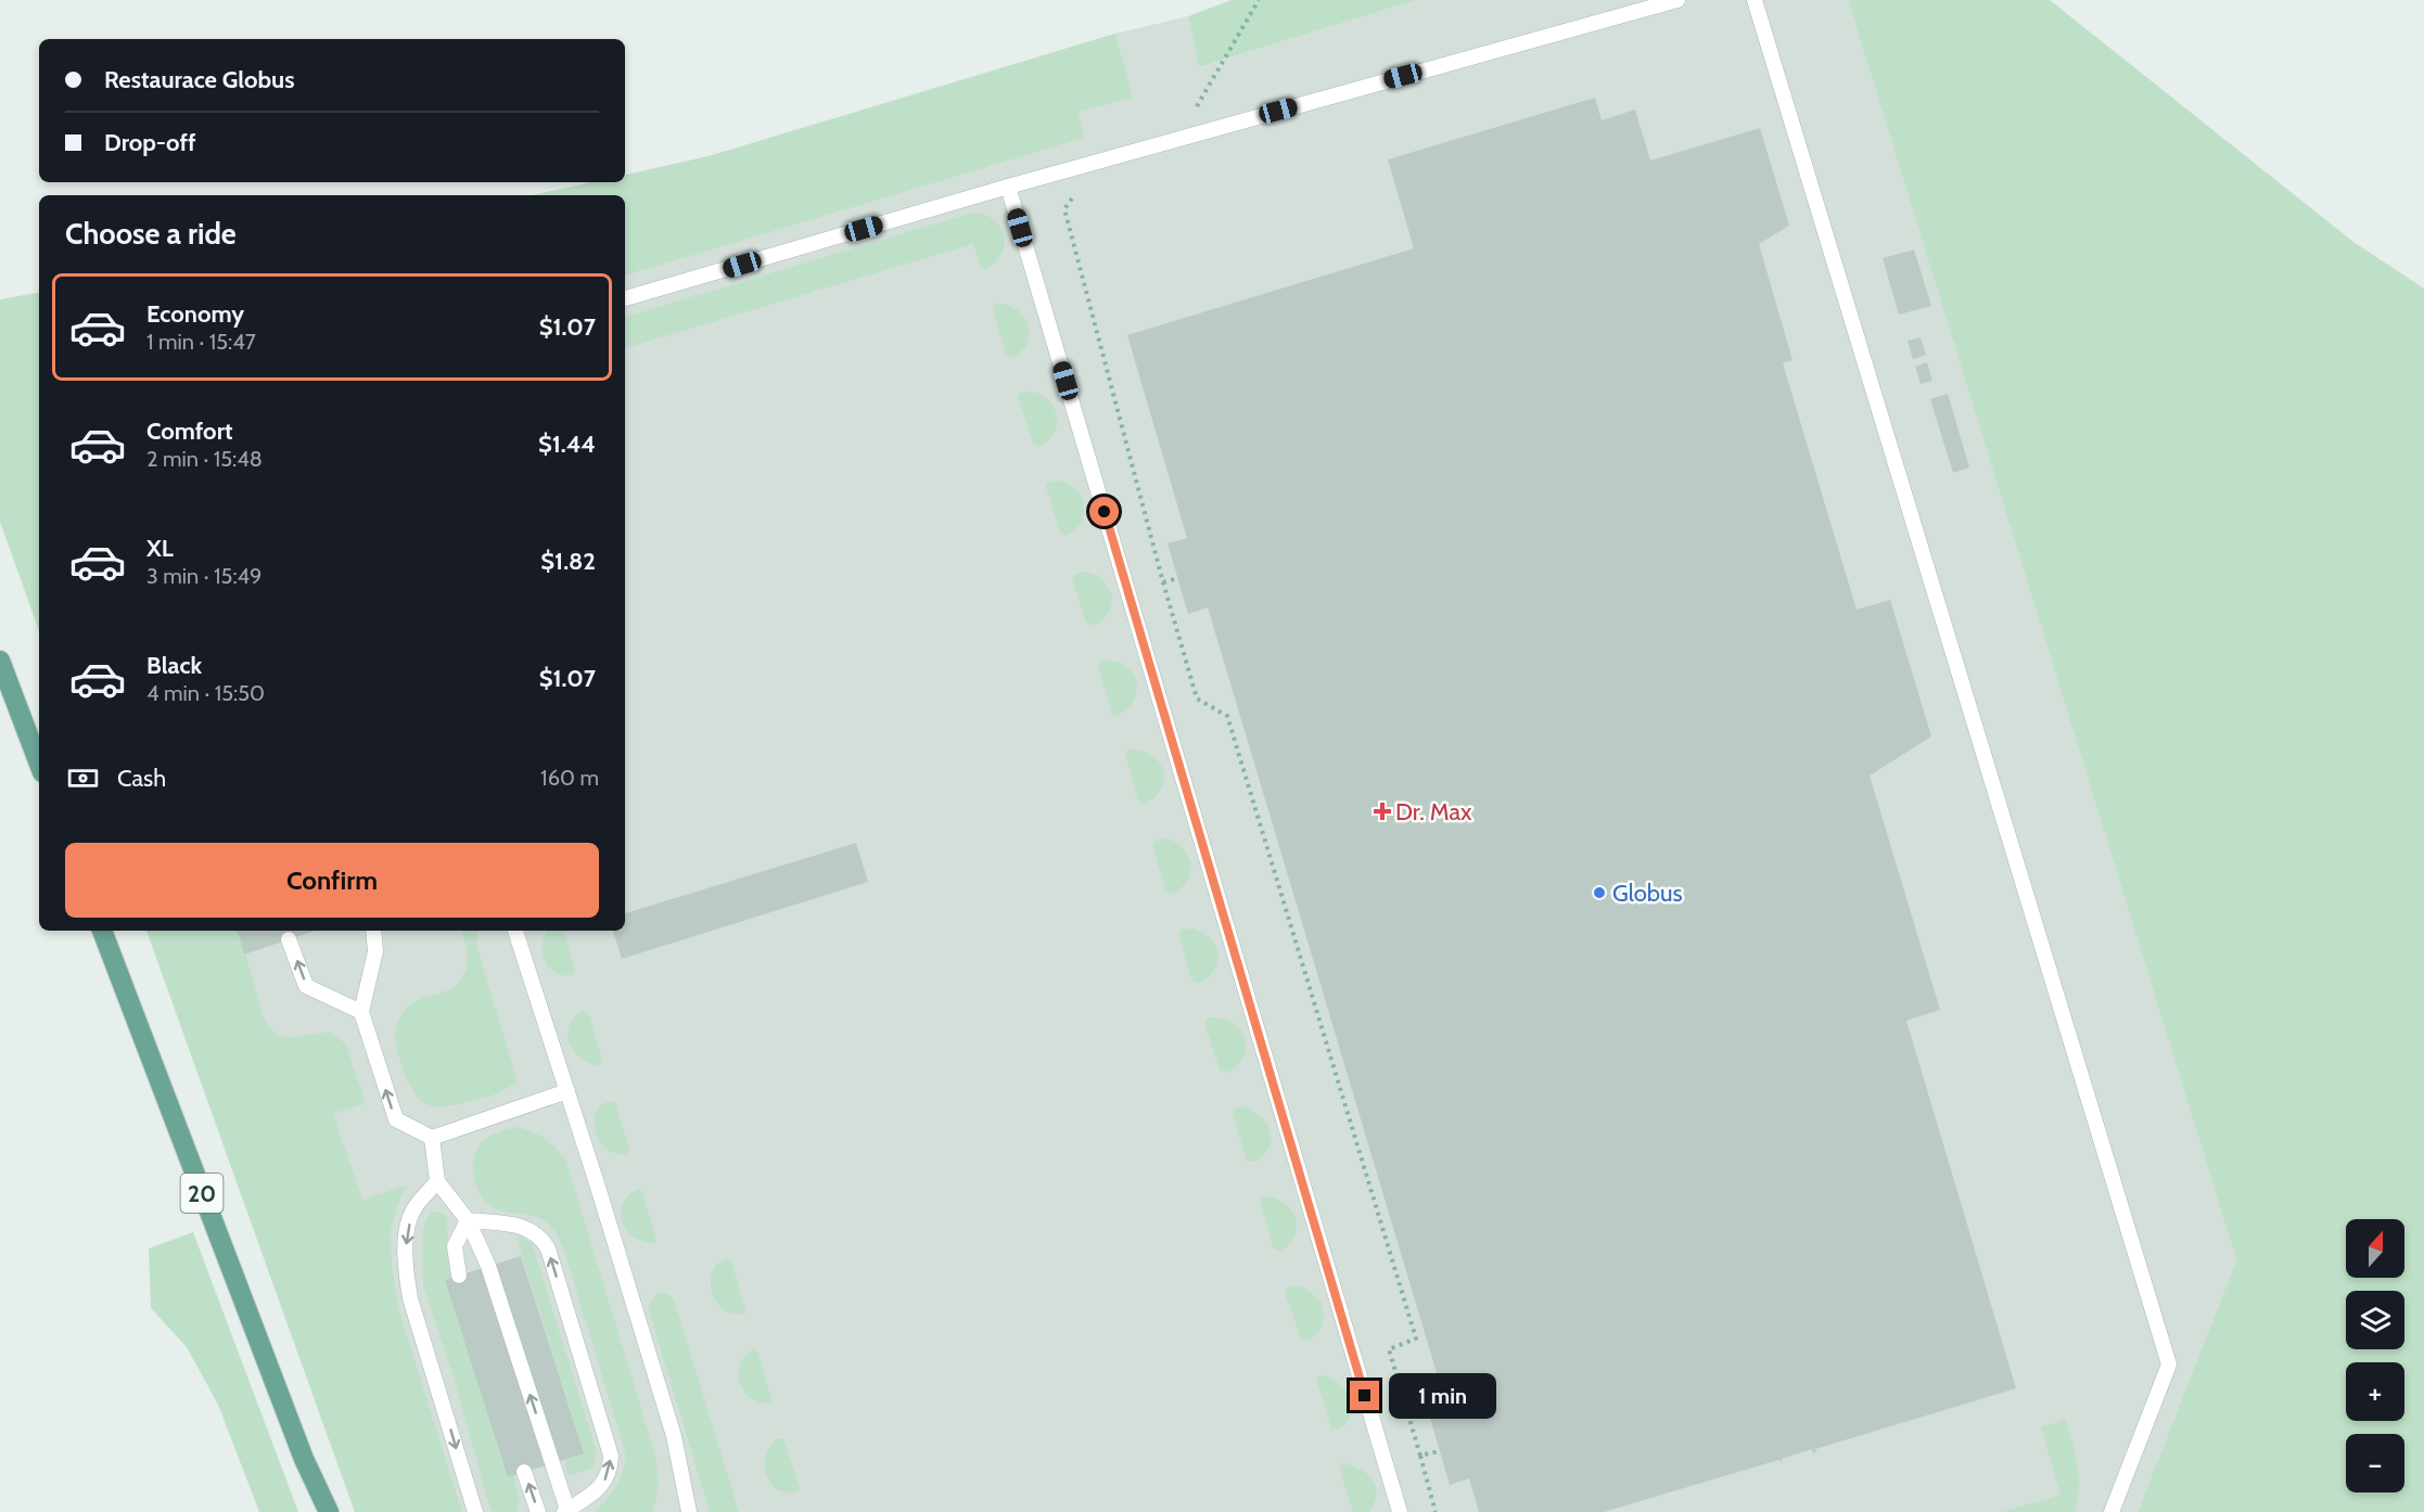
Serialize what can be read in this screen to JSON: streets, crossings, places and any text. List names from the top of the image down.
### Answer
{
  "streets": {
    "main road": ["20"]
  },
  "places": {
    "health": ["Dr. Max"],
    "other": ["Globus"]
  },
  "north": "top",
  "page": {
    "banner": ["Restaurace Globus", "Drop-off"],
    "heading": "Choose a ride",
    "list": [
      {
        "name": "Economy",
        "note": "1 min · 15:47",
        "value": "$1.07"
      },
      {
        "name": "Comfort",
        "note": "2 min · 15:48",
        "value": "$1.44"
      },
      {
        "name": "XL",
        "note": "3 min · 15:49",
        "value": "$1.82"
      },
      {
        "name": "Black",
        "note": "4 min · 15:50",
        "value": "$1.07"
      }
    ],
    "pay": ["Cash", "160 m"],
    "buttons": "Confirm",
    "map_buttons": ["+", "−"],
    "bubble": "1 min"
  }
}
